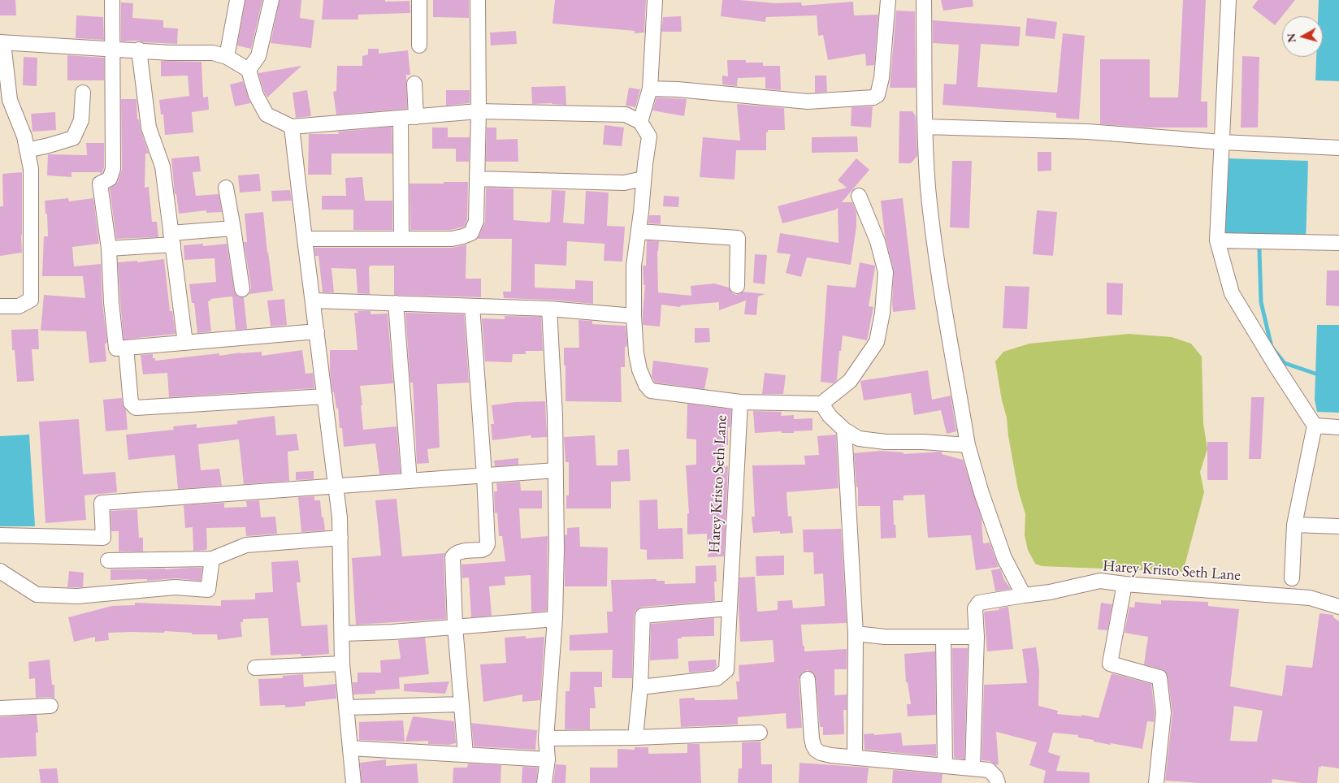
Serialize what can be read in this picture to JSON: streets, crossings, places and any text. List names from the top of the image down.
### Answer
{
  "streets": {
    "street": ["Harey Kristo Seth Lane"]
  },
  "north": "left"
}
